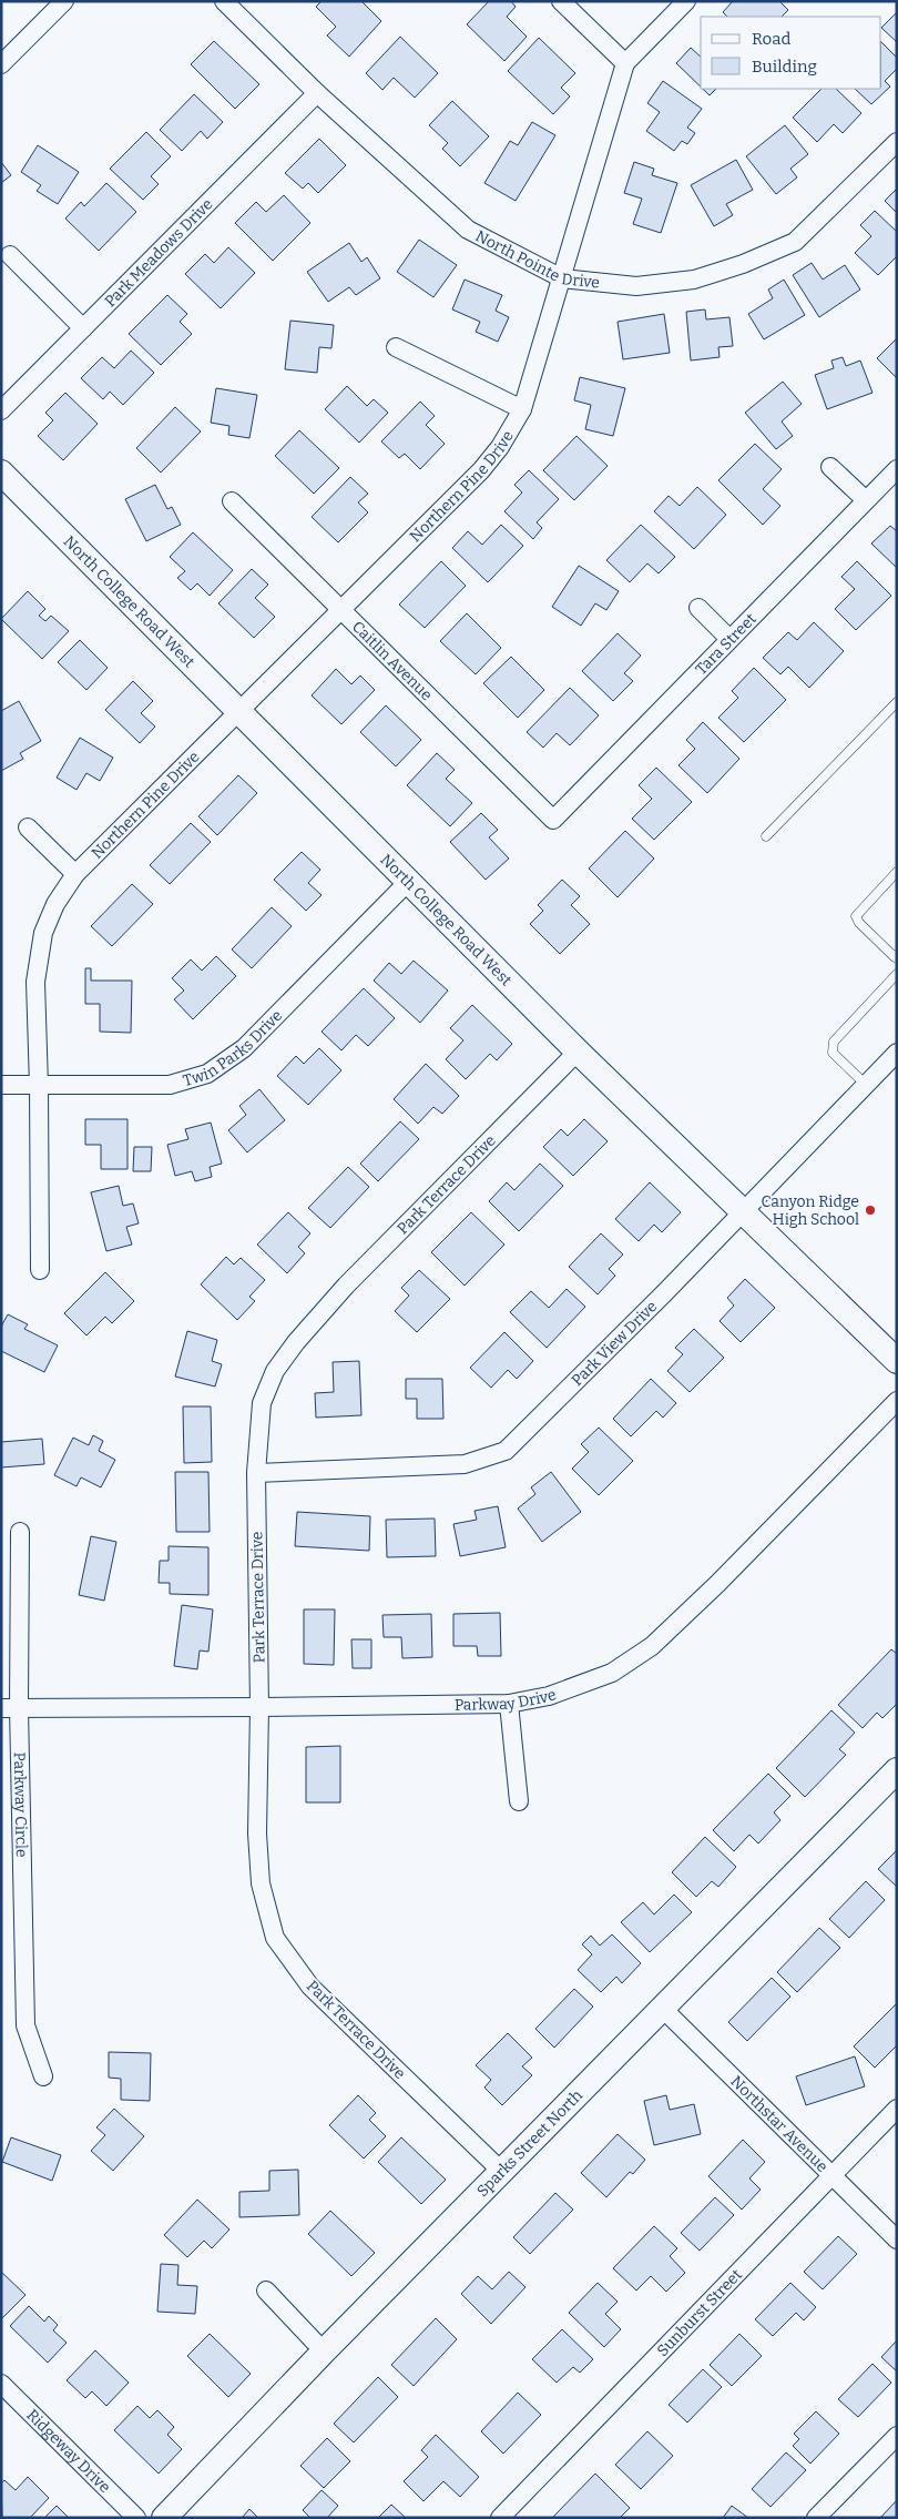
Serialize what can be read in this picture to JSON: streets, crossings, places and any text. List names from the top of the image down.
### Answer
{
  "streets": {
    "street": [
      "Park Meadows Drive",
      "North Pointe Drive",
      "Northern Pine Drive",
      "North College Road West",
      "Tara Street",
      "Caitlin Avenue",
      "Twin Parks Drive",
      "Park Terrace Drive",
      "Park View Drive",
      "Parkway Drive",
      "Parkway Circle",
      "Northstar Avenue",
      "Sparks Street North",
      "Sunburst Street",
      "Ridgeway Drive"
    ]
  },
  "crossings": [
    ["Park Meadows Drive", "North Pointe Drive"],
    ["North Pointe Drive", "Northern Pine Drive"],
    ["Northern Pine Drive", "North College Road West"],
    ["Northern Pine Drive", "Caitlin Avenue"],
    ["Northern Pine Drive", "Twin Parks Drive"],
    ["North College Road West", "Twin Parks Drive"],
    ["North College Road West", "Park Terrace Drive"],
    ["North College Road West", "Park View Drive"],
    ["Tara Street", "Caitlin Avenue"],
    ["Park Terrace Drive", "Park View Drive"],
    ["Park Terrace Drive", "Parkway Drive"],
    ["Park Terrace Drive", "Sparks Street North"],
    ["Parkway Drive", "Parkway Circle"],
    ["Northstar Avenue", "Sparks Street North"],
    ["Northstar Avenue", "Sunburst Street"]
  ],
  "places": ["Canyon Ridge High School"],
  "legend": ["Road", "Building"]
}
